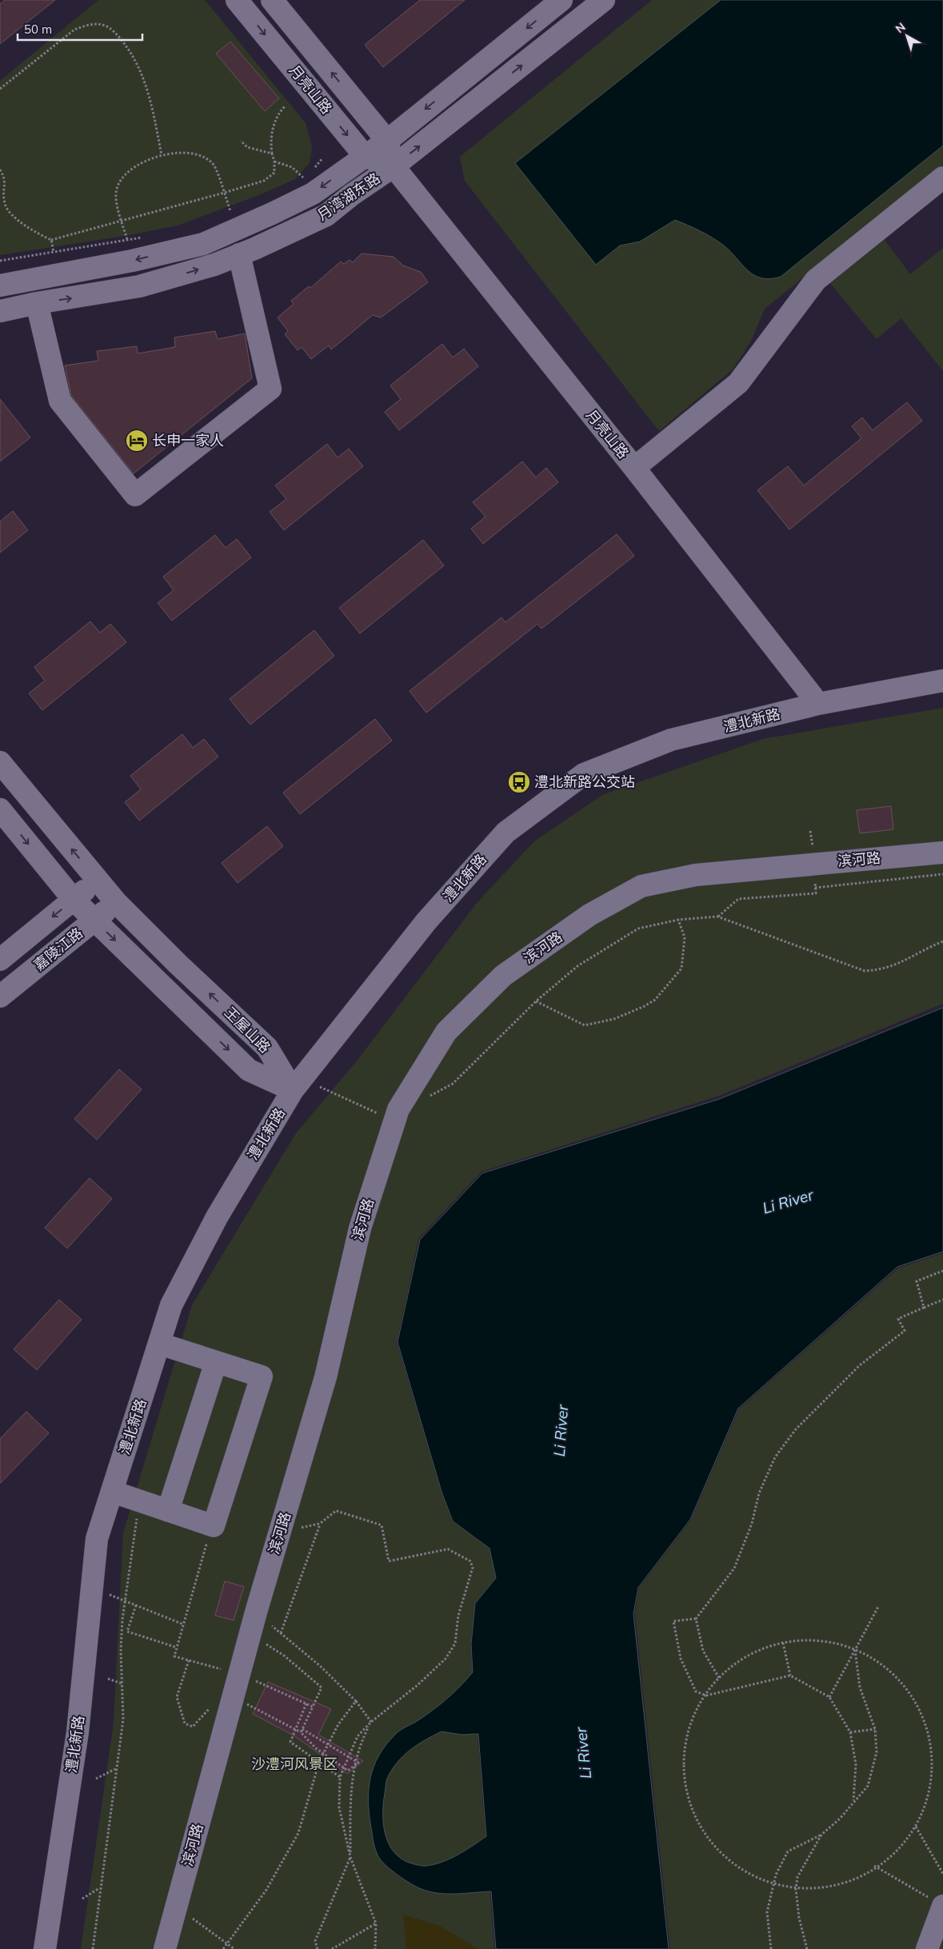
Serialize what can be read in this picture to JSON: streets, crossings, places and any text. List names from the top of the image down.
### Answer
{
  "streets": {
    "street": [
      "月亮山路",
      "月湾湖东路",
      "澧北新路",
      "滨河路",
      "嘉陵江路",
      "王屋山路"
    ]
  },
  "crossings": [
    ["月亮山路", "月湾湖东路"],
    ["月亮山路", "澧北新路"],
    ["澧北新路", "王屋山路"],
    ["嘉陵江路", "王屋山路"]
  ],
  "water": ["Li River"],
  "parks": ["沙澧河风景区"],
  "places": {
    "hotel": ["长申一家人"],
    "bus stop": ["澧北新路公交站"]
  },
  "scale_bar": "50 m",
  "north": "top left"
}
